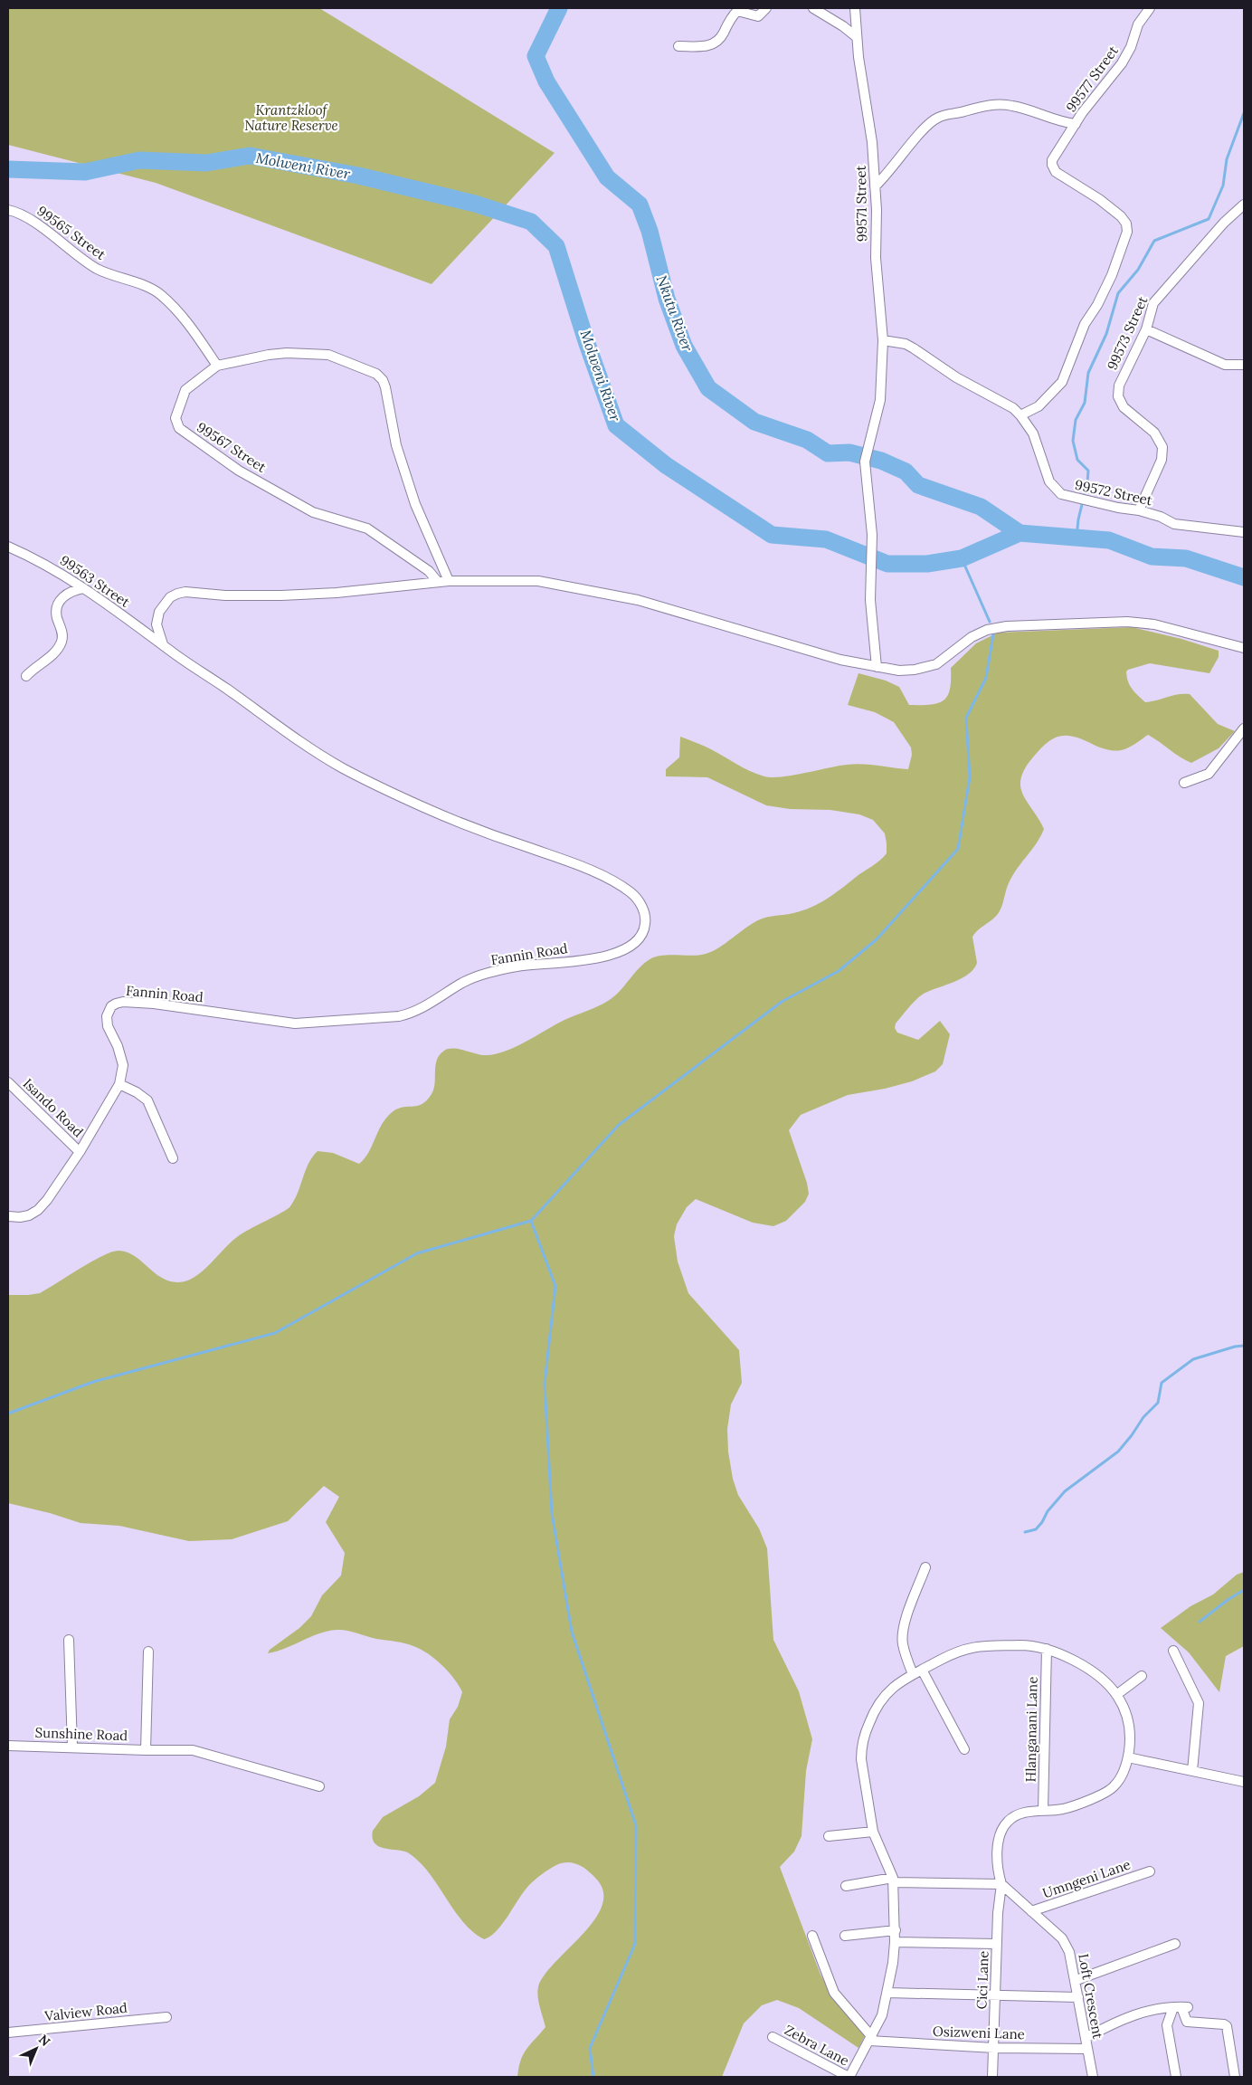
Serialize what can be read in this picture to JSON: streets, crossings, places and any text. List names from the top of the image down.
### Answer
{
  "streets": {
    "street": [
      "99577 Street",
      "99571 Street",
      "99565 Street",
      "99573 Street",
      "99567 Street",
      "99572 Street",
      "99563 Street",
      "Fannin Road",
      "Isando Road",
      "Hlanganani Lane",
      "Sunshine Road",
      "Umngeni Lane",
      "Cici Lane",
      "Loft Crescent",
      "Valview Road",
      "Osizweni Lane",
      "Zebra Lane"
    ]
  },
  "crossings": [
    ["99577 Street", "99571 Street"],
    ["99571 Street", "99572 Street"],
    ["99565 Street", "99567 Street"],
    ["99573 Street", "99572 Street"],
    ["99563 Street", "Fannin Road"],
    ["Fannin Road", "Isando Road"],
    ["Umngeni Lane", "Loft Crescent"],
    ["Cici Lane", "Loft Crescent"],
    ["Cici Lane", "Osizweni Lane"],
    ["Loft Crescent", "Osizweni Lane"]
  ],
  "water": ["Molweni River", "Nkutu River"],
  "parks": ["Krantzkloof Nature Reserve"],
  "north": "top right"
}
